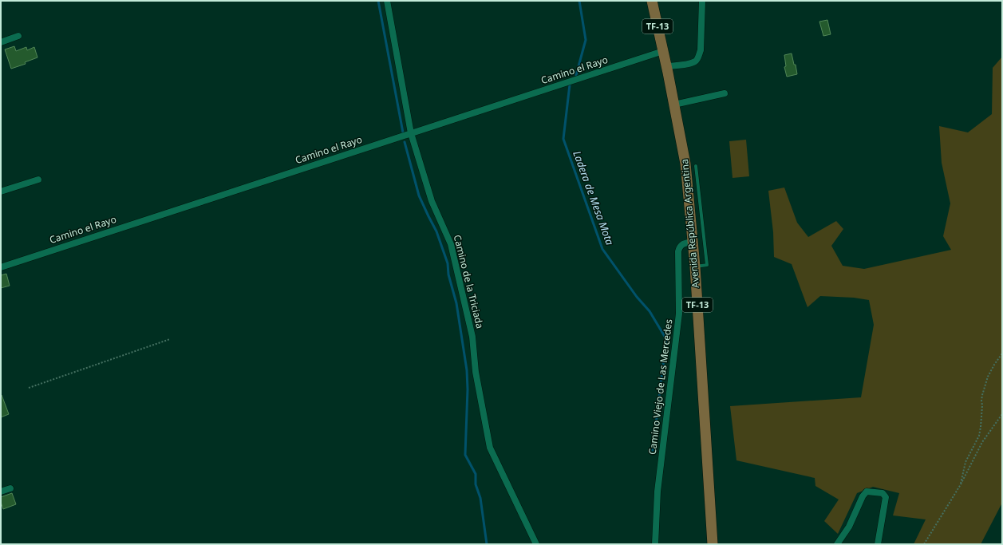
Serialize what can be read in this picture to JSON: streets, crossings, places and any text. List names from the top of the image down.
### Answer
{
  "streets": {
    "main road": ["TF-13", "Avenida República Argentina"],
    "street": ["Camino el Rayo", "Camino de la Triciada", "Camino Viejo de Las Mercedes"]
  },
  "crossings": [
    ["Camino el Rayo", "Avenida República Argentina"],
    ["Camino el Rayo", "Camino de la Triciada"],
    ["Avenida República Argentina", "Camino Viejo de Las Mercedes"]
  ],
  "water": ["Ladera de Mesa Mota"]
}
